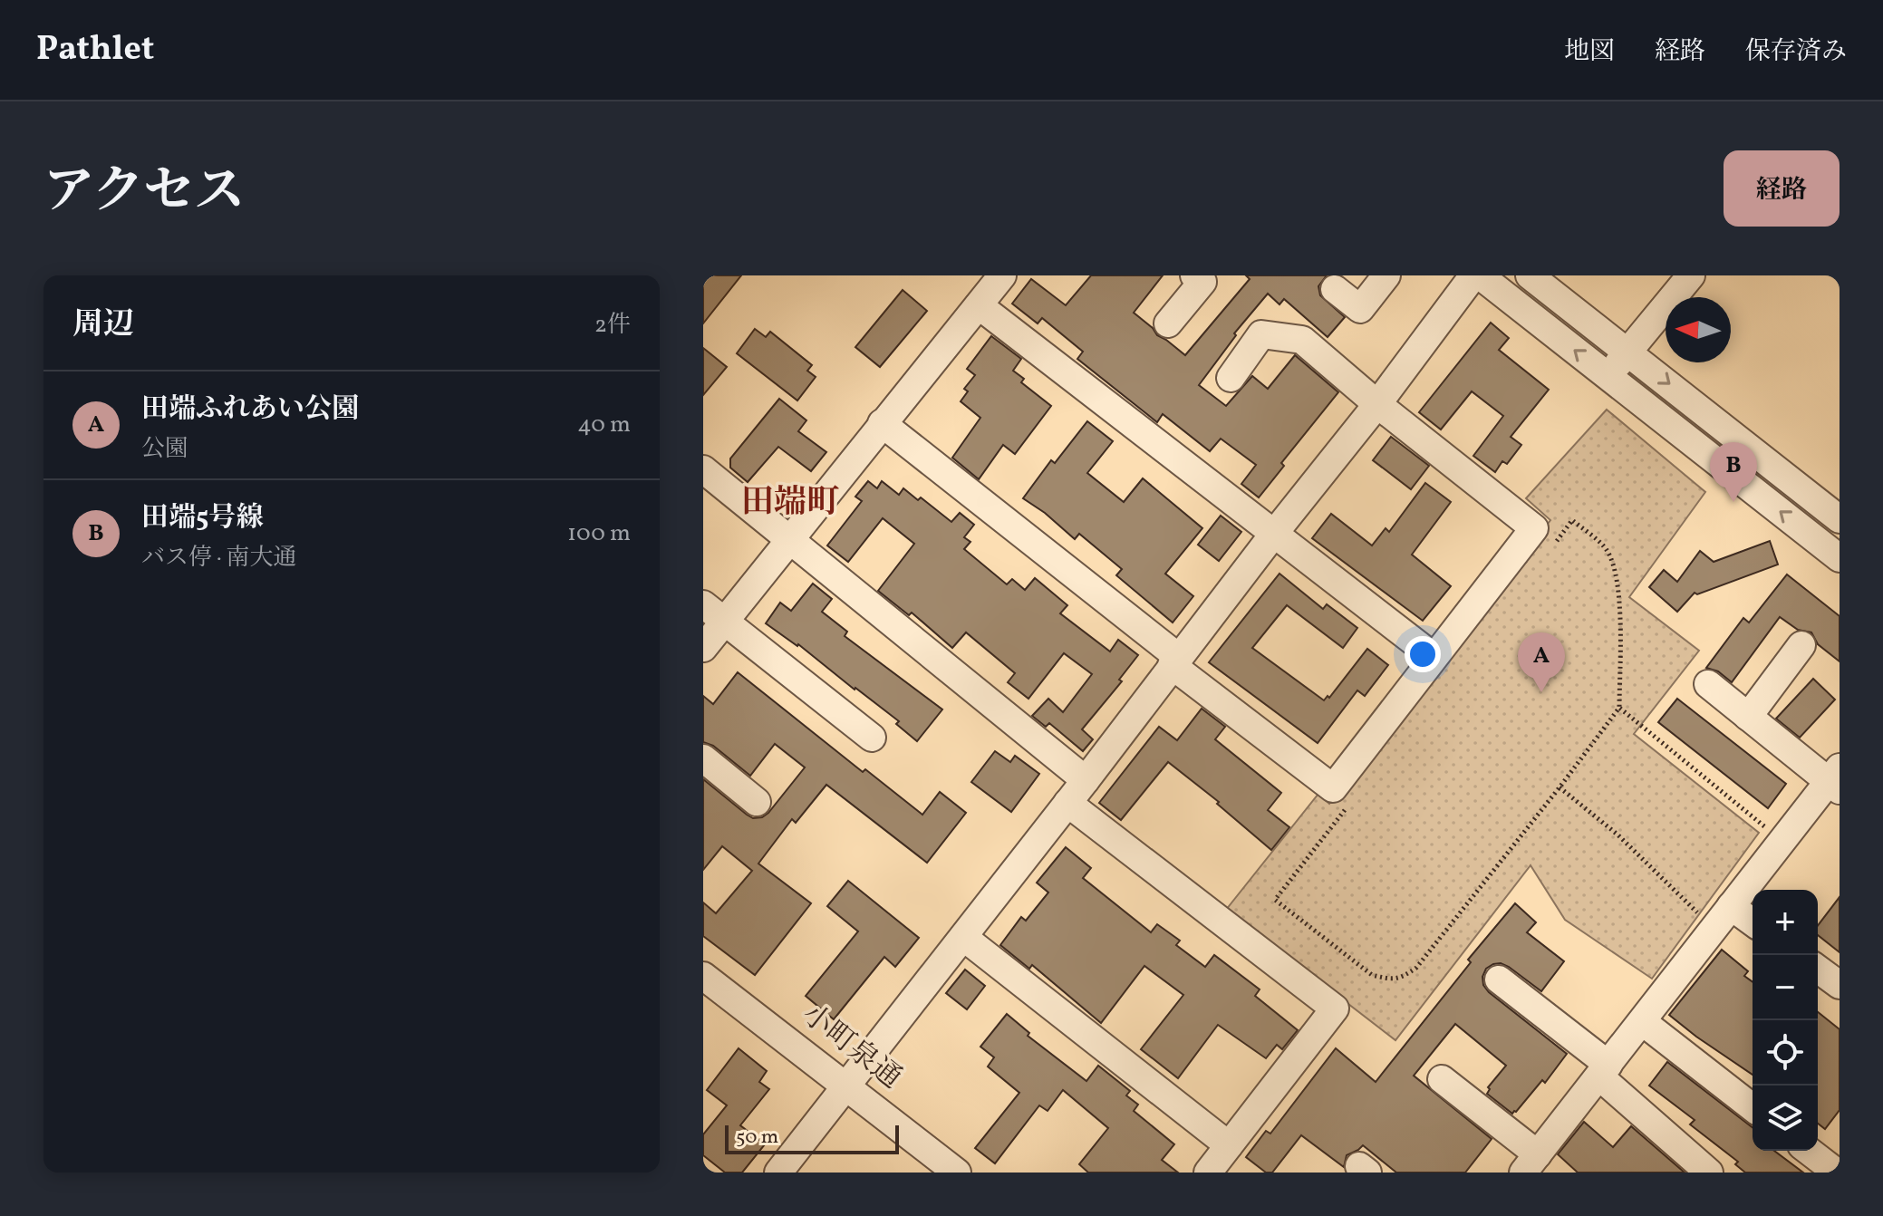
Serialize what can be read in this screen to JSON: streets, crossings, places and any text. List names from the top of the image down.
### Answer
{
  "streets": {
    "street": ["小町泉通"]
  },
  "districts": ["田端町"],
  "scale_bar": "50 m",
  "north": "left",
  "page": {
    "header": "Pathlet",
    "nav": ["地図", "経路", "保存済み"],
    "title": "アクセス",
    "buttons": "経路",
    "heading": ["周辺", "2件"],
    "list": [
      {
        "mark": "A",
        "name": "田端ふれあい公園",
        "note": "公園",
        "value": "40 m"
      },
      {
        "mark": "B",
        "name": "田端5号線",
        "note": "バス停 · 南大通",
        "value": "100 m"
      }
    ],
    "pins": ["B", "A"],
    "map_buttons": ["+", "−"],
    "scale": "50 m"
  }
}
